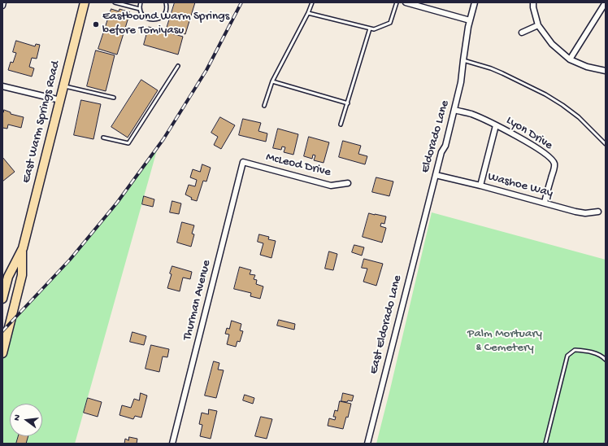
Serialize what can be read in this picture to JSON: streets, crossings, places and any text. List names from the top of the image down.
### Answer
{
  "streets": {
    "main road": ["East Warm Springs Road"],
    "street": [
      "Lyon Drive",
      "Eldorado Lane",
      "McLeod Drive",
      "Washoe Way",
      "Thurman Avenue",
      "East Eldorado Lane"
    ]
  },
  "crossings": [
    ["Lyon Drive", "Eldorado Lane"],
    ["Lyon Drive", "Washoe Way"],
    ["Eldorado Lane", "Washoe Way"],
    ["Eldorado Lane", "East Eldorado Lane"],
    ["McLeod Drive", "Thurman Avenue"]
  ],
  "parks": ["Palm Mortuary & Cemetery"],
  "places": ["Eastbound Warm Springs before Tomiyasu"],
  "north": "left"
}
